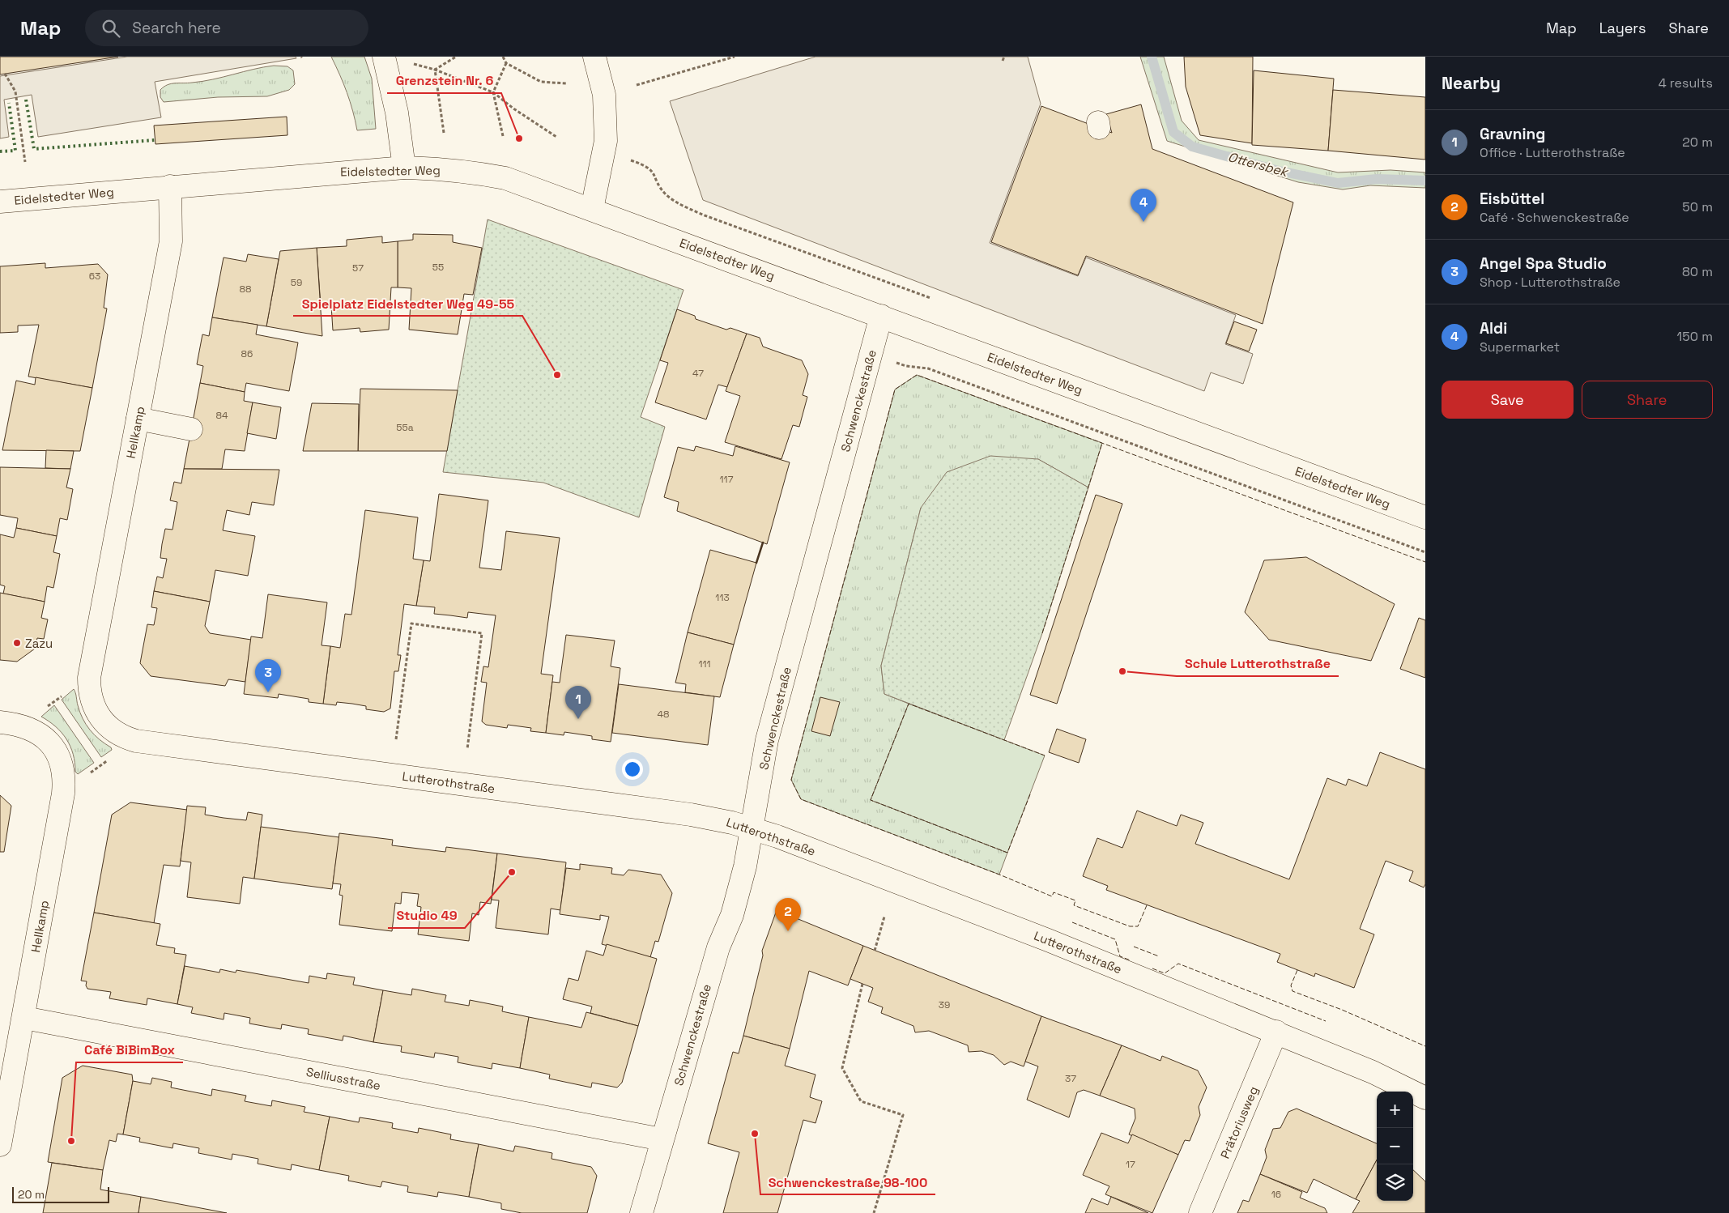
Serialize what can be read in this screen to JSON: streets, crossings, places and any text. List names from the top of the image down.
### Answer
{
  "streets": {
    "street": [
      "Eidelstedter Weg",
      "Schwenckestraße",
      "Hellkamp",
      "Lutterothstraße",
      "Selliusstraße",
      "Prätoriusweg"
    ]
  },
  "crossings": [
    ["Eidelstedter Weg", "Schwenckestraße"],
    ["Eidelstedter Weg", "Hellkamp"],
    ["Schwenckestraße", "Lutterothstraße"],
    ["Schwenckestraße", "Selliusstraße"],
    ["Hellkamp", "Lutterothstraße"],
    ["Hellkamp", "Selliusstraße"],
    ["Lutterothstraße", "Prätoriusweg"]
  ],
  "water": ["Ottersbek"],
  "places": [
    "Grenzstein Nr. 6",
    "Spielplatz Eidelstedter Weg 49-55",
    "Zazu",
    "Schule Lutterothstraße",
    "Studio 49",
    "Schwenckestraße 98-100",
    "Café BiBimBox"
  ],
  "house_numbers": [
    "55",
    "57",
    "63",
    "59",
    "88",
    "86",
    "47",
    "84",
    "55a",
    "117",
    "113",
    "111",
    "48",
    "39",
    "37",
    "17",
    "16"
  ],
  "scale_bar": "20 m",
  "page": {
    "header": "Map",
    "search": "Search here",
    "nav": ["Map", "Layers", "Share"],
    "heading": ["Nearby", "4 results"],
    "list": [
      {
        "mark": "1",
        "name": "Gravning",
        "note": "Office · Lutterothstraße",
        "value": "20 m"
      },
      {
        "mark": "2",
        "name": "Eisbüttel",
        "note": "Café · Schwenckestraße",
        "value": "50 m"
      },
      {
        "mark": "3",
        "name": "Angel Spa Studio",
        "note": "Shop · Lutterothstraße",
        "value": "80 m"
      },
      {
        "mark": "4",
        "name": "Aldi",
        "note": "Supermarket",
        "value": "150 m"
      }
    ],
    "pins": [
      "4",
      "3",
      "1",
      "2"
    ],
    "buttons": ["Save", "Share"],
    "map_buttons": ["+", "−"],
    "scale": "20 m"
  }
}
